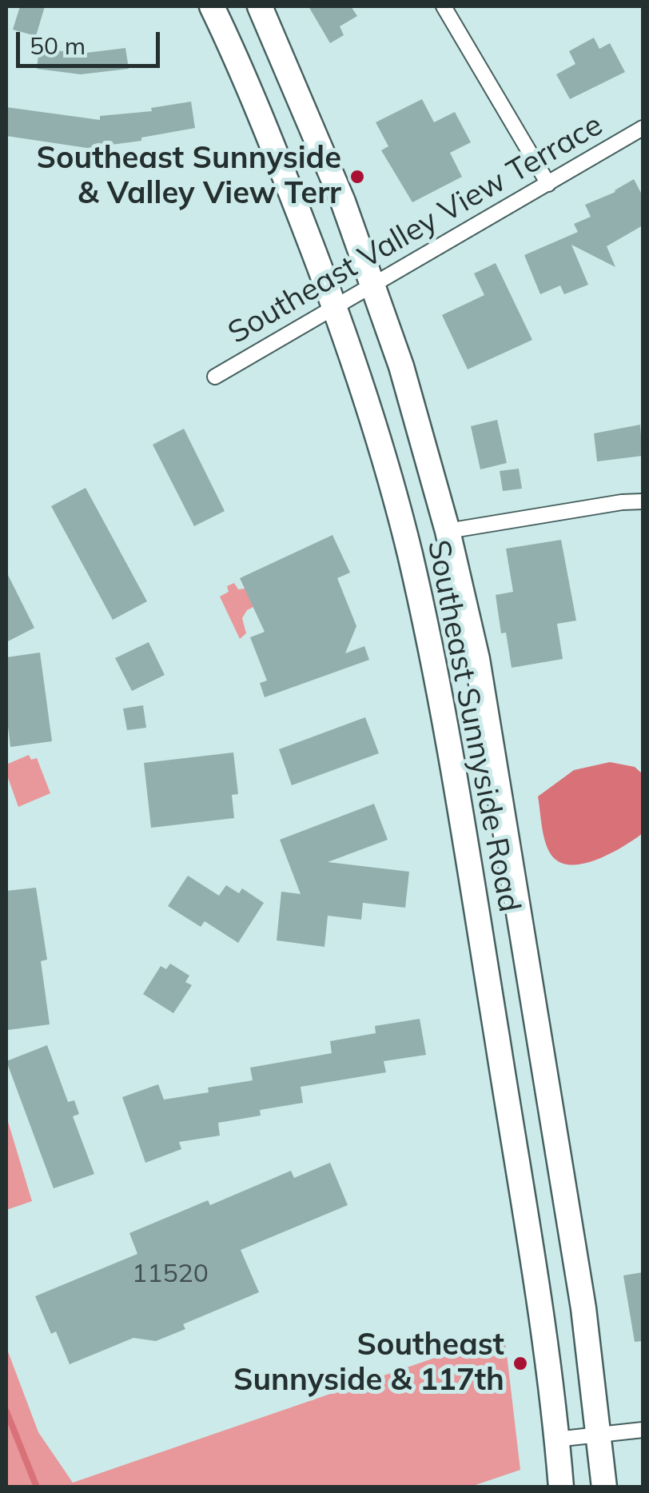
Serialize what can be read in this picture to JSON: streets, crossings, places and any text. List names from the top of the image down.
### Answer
{
  "streets": {
    "main road": ["Southeast Sunnyside Road"],
    "street": ["Southeast Valley View Terrace"]
  },
  "crossings": [
    ["Southeast Valley View Terrace", "Southeast Sunnyside Road"]
  ],
  "places": ["Southeast Sunnyside & Valley View Terr", "Southeast Sunnyside & 117th"],
  "house_numbers": ["11520"],
  "scale_bar": "50 m"
}
